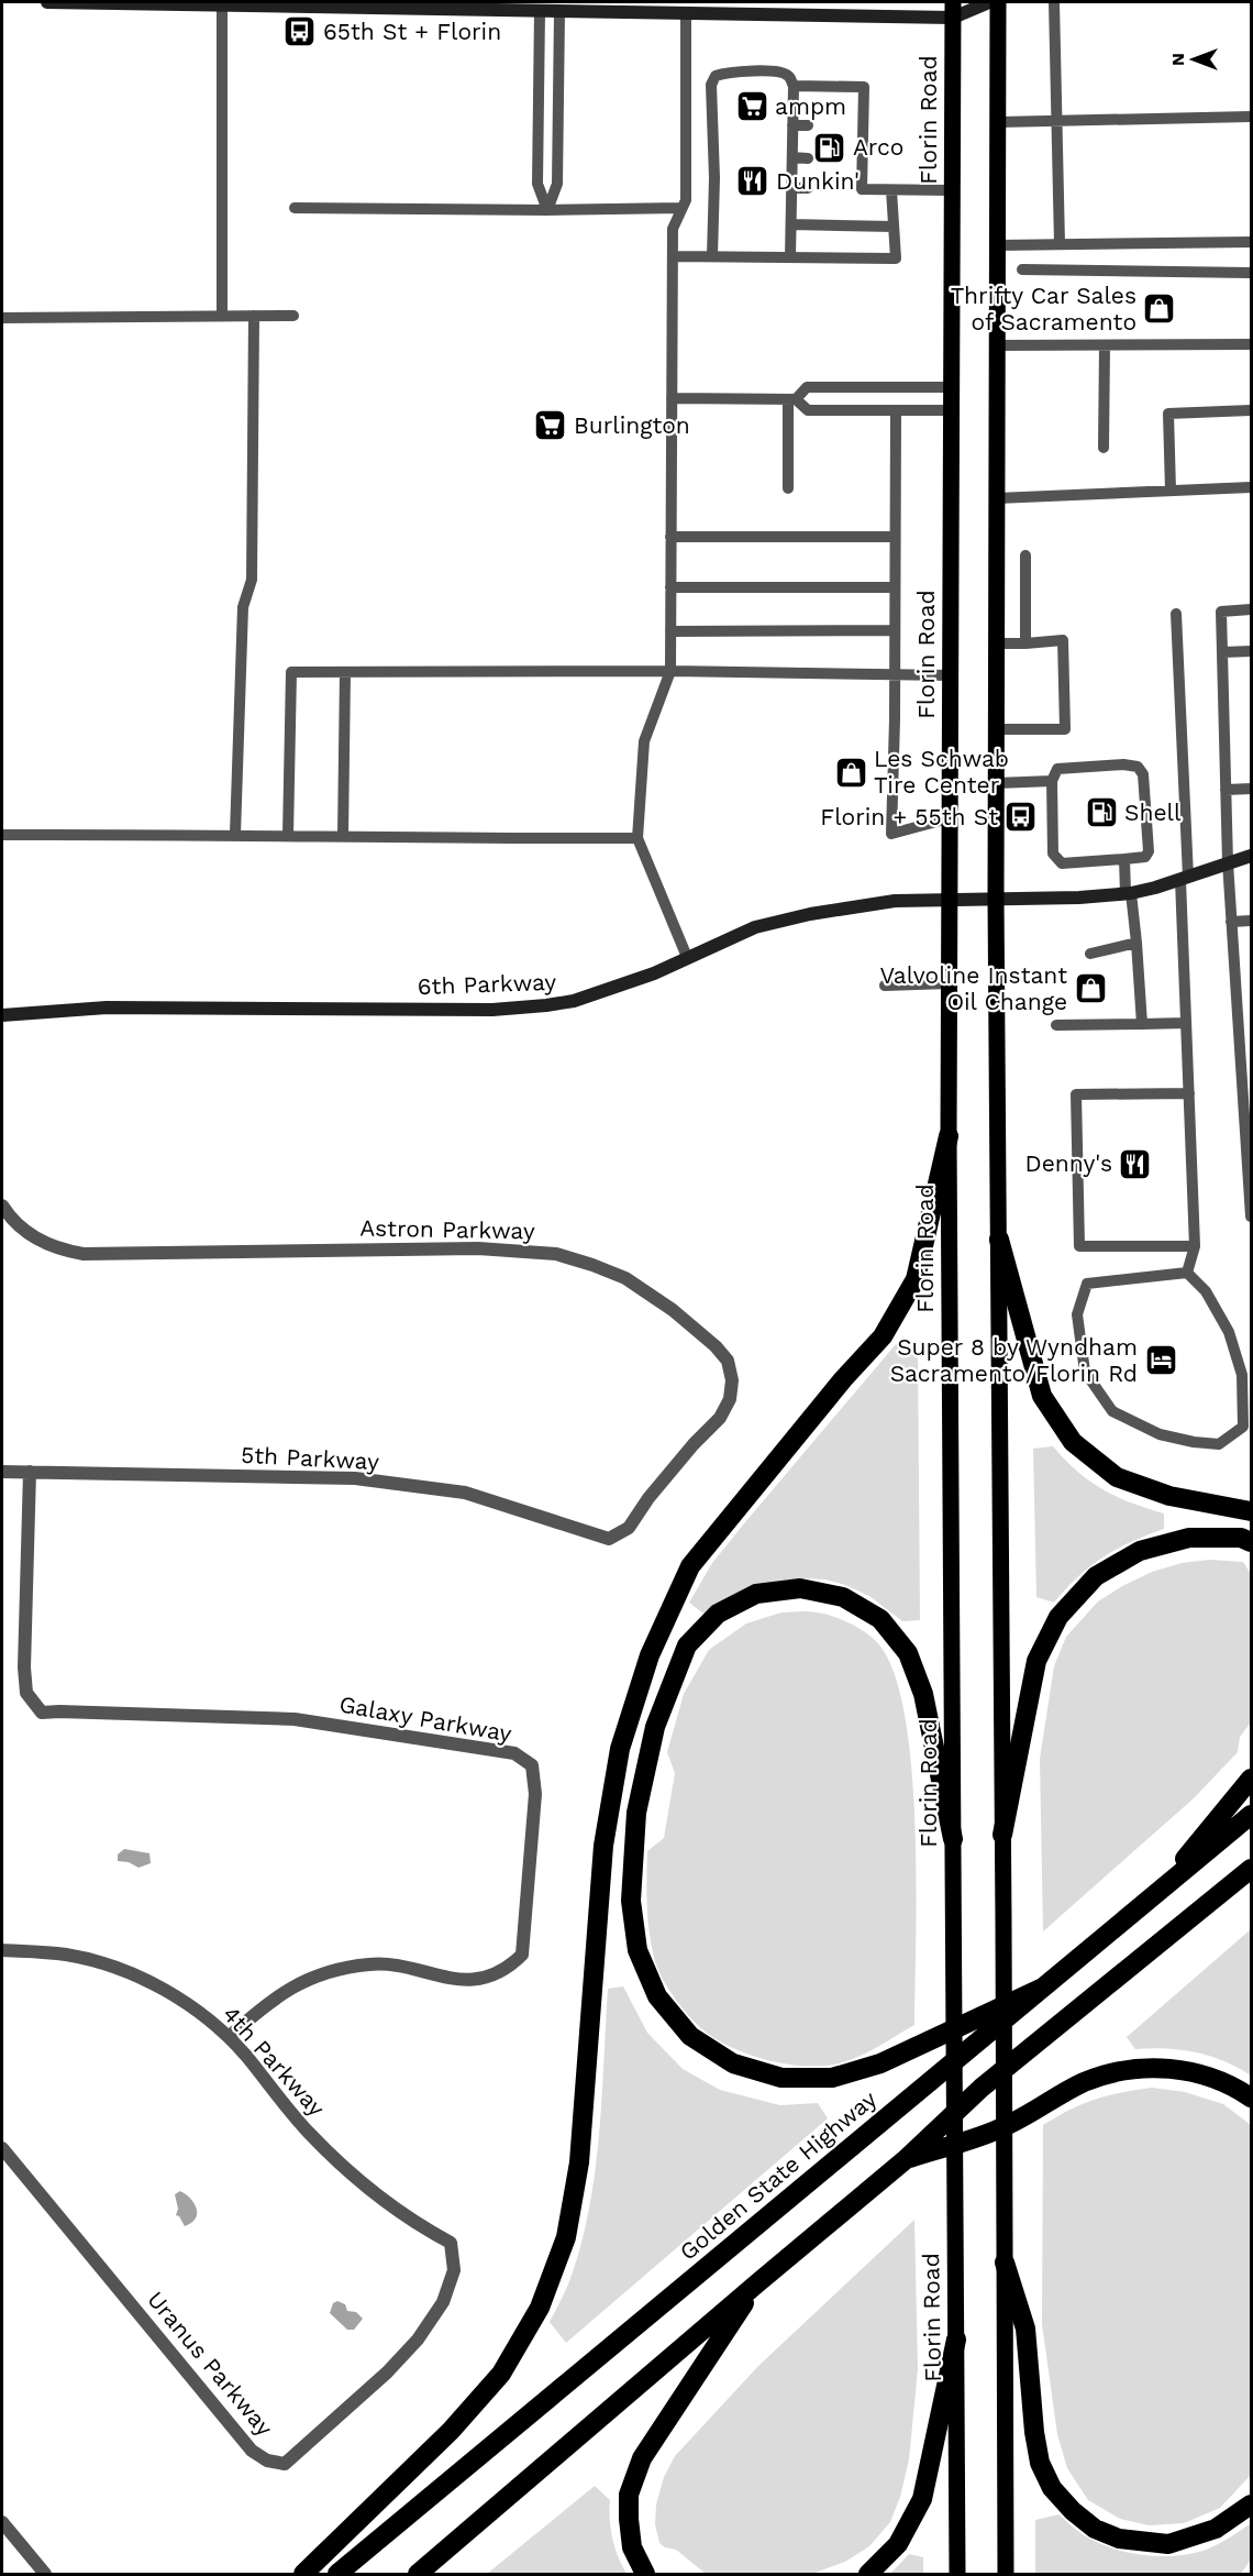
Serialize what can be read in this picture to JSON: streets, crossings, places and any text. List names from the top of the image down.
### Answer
{
  "streets": {
    "highway": ["Golden State Highway"],
    "main road": ["Florin Road"],
    "street": [
      "6th Parkway",
      "Astron Parkway",
      "5th Parkway",
      "Galaxy Parkway",
      "4th Parkway",
      "Uranus Parkway"
    ]
  },
  "crossings": [
    ["Florin Road", "6th Parkway"],
    ["Astron Parkway", "5th Parkway"],
    ["5th Parkway", "Galaxy Parkway"],
    ["Galaxy Parkway", "4th Parkway"],
    ["4th Parkway", "Uranus Parkway"]
  ],
  "places": {
    "bus stop": ["65th St + Florin", "Florin + 55th St"],
    "supermarket": ["ampm", "Burlington"],
    "fuel station": ["Arco", "Shell"],
    "restaurant": ["Dunkin'", "Denny's"],
    "shop": ["Thrifty Car Sales of Sacramento", "Les Schwab Tire Center", "Valvoline Instant Oil Change"],
    "hotel": ["Super 8 by Wyndham Sacramento/Florin Rd"]
  },
  "north": "left"
}
